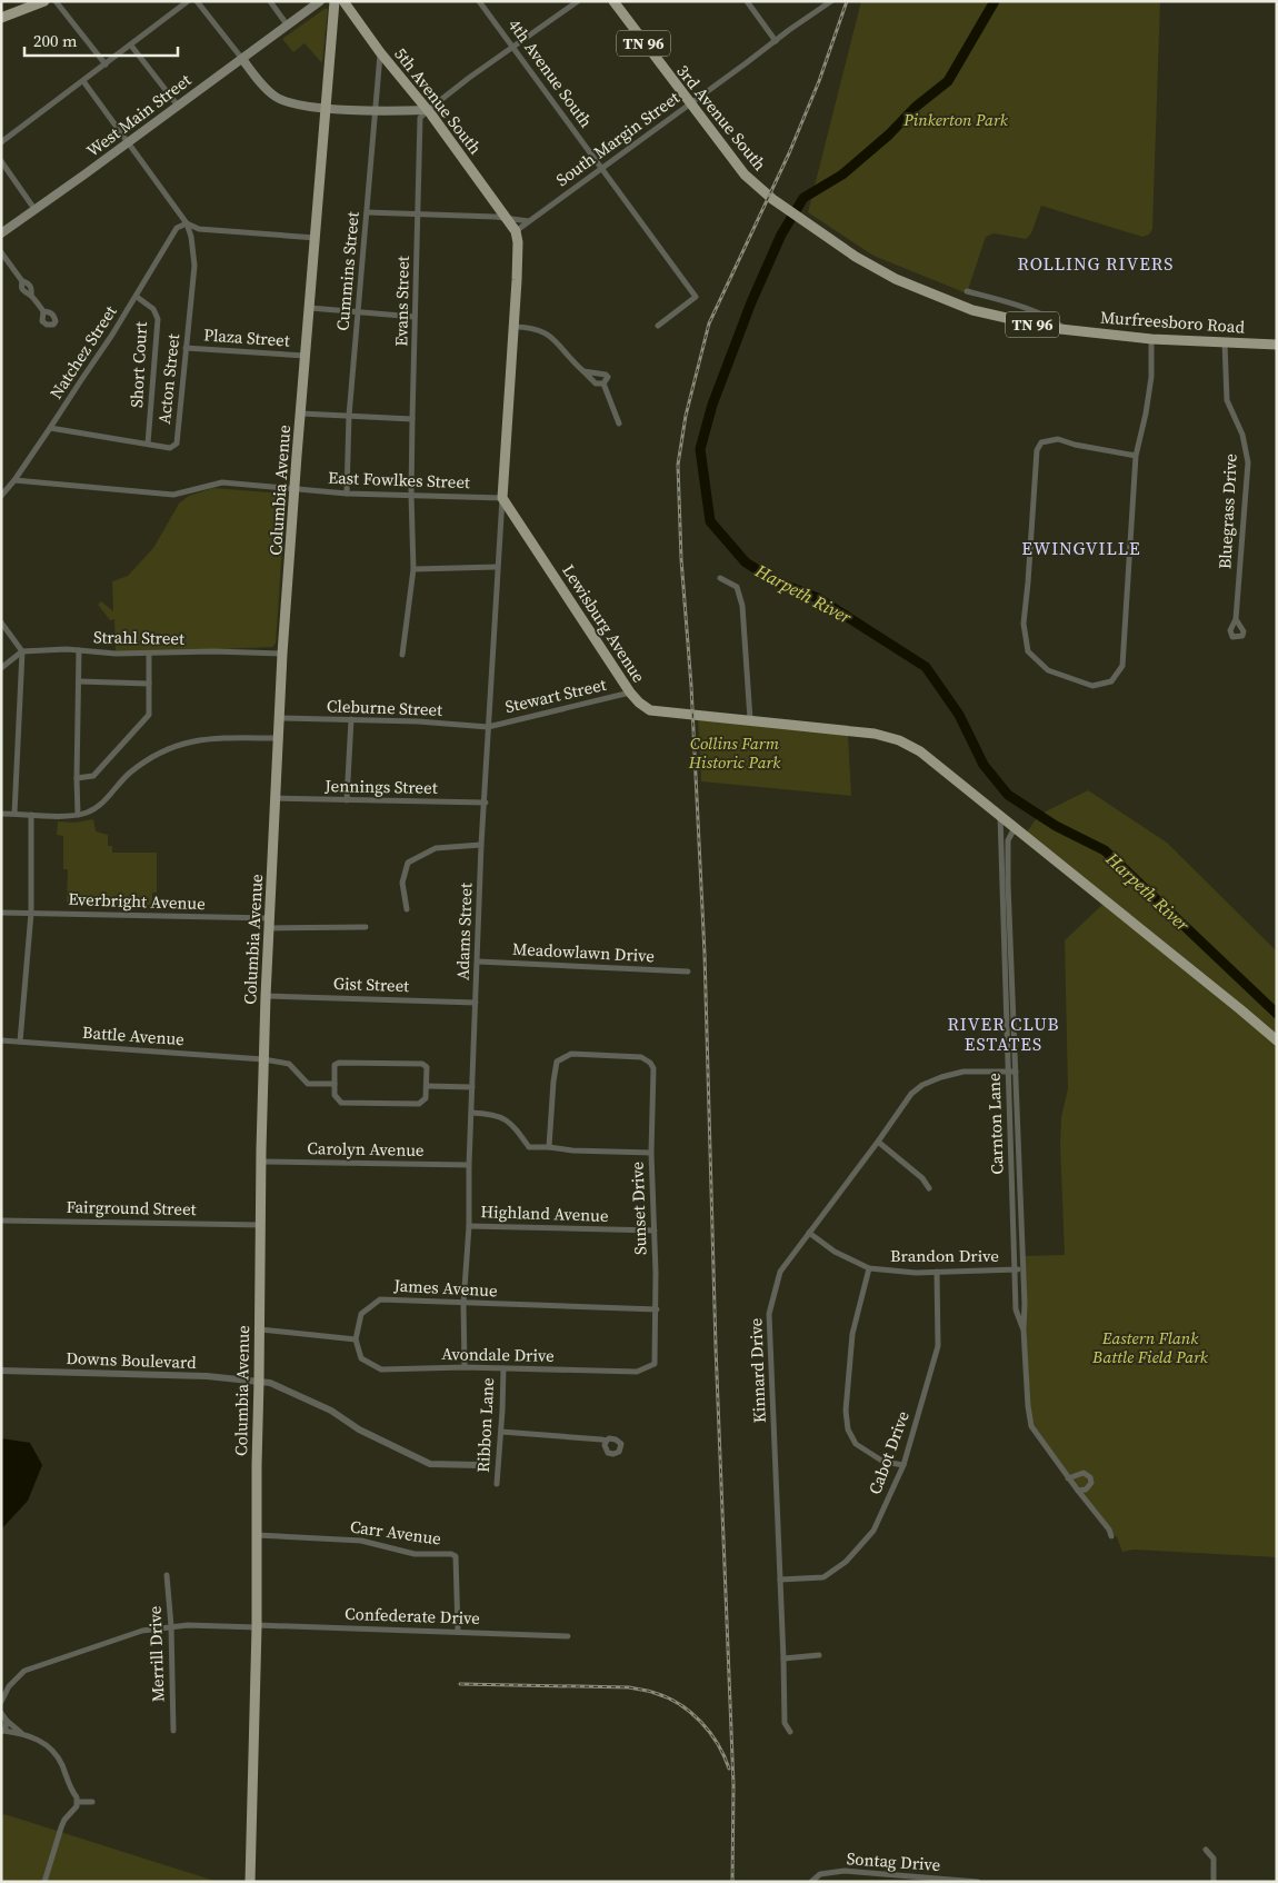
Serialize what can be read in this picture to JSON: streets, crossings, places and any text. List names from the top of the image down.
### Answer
{
  "streets": {
    "main road": [
      "TN 96",
      "5th Avenue South",
      "West Main Street",
      "3rd Avenue South",
      "Murfreesboro Road",
      "Columbia Avenue",
      "Lewisburg Avenue"
    ],
    "street": [
      "4th Avenue South",
      "South Margin Street",
      "Cummins Street",
      "Evans Street",
      "Plaza Street",
      "Natchez Street",
      "Short Court",
      "Acton Street",
      "East Fowlkes Street",
      "Bluegrass Drive",
      "Strahl Street",
      "Stewart Street",
      "Cleburne Street",
      "Jennings Street",
      "Everbright Avenue",
      "Adams Street",
      "Meadowlawn Drive",
      "Gist Street",
      "Battle Avenue",
      "Carnton Lane",
      "Carolyn Avenue",
      "Fairground Street",
      "Sunset Drive",
      "Highland Avenue",
      "Brandon Drive",
      "James Avenue",
      "Avondale Drive",
      "Downs Boulevard",
      "Kinnard Drive",
      "Ribbon Lane",
      "Cabot Drive",
      "Carr Avenue",
      "Confederate Drive",
      "Merrill Drive",
      "Sontag Drive"
    ]
  },
  "crossings": [
    ["4th Avenue South", "South Margin Street"],
    ["5th Avenue South", "Cummins Street"],
    ["5th Avenue South", "Evans Street"],
    ["3rd Avenue South", "South Margin Street"],
    ["3rd Avenue South", "Murfreesboro Road"],
    ["Cummins Street", "East Fowlkes Street"],
    ["Evans Street", "East Fowlkes Street"],
    ["Murfreesboro Road", "Bluegrass Drive"],
    ["Plaza Street", "Acton Street"],
    ["Plaza Street", "Columbia Avenue"],
    ["Natchez Street", "Short Court"],
    ["Natchez Street", "Acton Street"],
    ["Natchez Street", "East Fowlkes Street"],
    ["Short Court", "Acton Street"],
    ["East Fowlkes Street", "Columbia Avenue"],
    ["East Fowlkes Street", "Lewisburg Avenue"],
    ["East Fowlkes Street", "Adams Street"],
    ["Columbia Avenue", "Strahl Street"],
    ["Columbia Avenue", "Cleburne Street"],
    ["Columbia Avenue", "Jennings Street"],
    ["Columbia Avenue", "Everbright Avenue"],
    ["Columbia Avenue", "Gist Street"],
    ["Columbia Avenue", "Battle Avenue"],
    ["Columbia Avenue", "Carolyn Avenue"],
    ["Columbia Avenue", "Fairground Street"],
    ["Columbia Avenue", "Downs Boulevard"],
    ["Columbia Avenue", "Carr Avenue"],
    ["Columbia Avenue", "Confederate Drive"],
    ["Lewisburg Avenue", "Stewart Street"],
    ["Lewisburg Avenue", "Adams Street"],
    ["Lewisburg Avenue", "Carnton Lane"],
    ["Stewart Street", "Cleburne Street"],
    ["Stewart Street", "Adams Street"],
    ["Cleburne Street", "Adams Street"],
    ["Jennings Street", "Adams Street"],
    ["Adams Street", "Meadowlawn Drive"],
    ["Adams Street", "Gist Street"],
    ["Adams Street", "Carolyn Avenue"],
    ["Adams Street", "Highland Avenue"],
    ["Adams Street", "James Avenue"],
    ["Adams Street", "Avondale Drive"],
    ["Carnton Lane", "Brandon Drive"],
    ["Carnton Lane", "Kinnard Drive"],
    ["Sunset Drive", "Highland Avenue"],
    ["Sunset Drive", "James Avenue"],
    ["Sunset Drive", "Avondale Drive"],
    ["Brandon Drive", "Kinnard Drive"],
    ["Brandon Drive", "Cabot Drive"],
    ["James Avenue", "Avondale Drive"],
    ["Avondale Drive", "Ribbon Lane"],
    ["Kinnard Drive", "Cabot Drive"],
    ["Carr Avenue", "Confederate Drive"],
    ["Confederate Drive", "Merrill Drive"]
  ],
  "districts": ["ROLLING RIVERS", "EWINGVILLE", "RIVER CLUB ESTATES"],
  "water": ["Harpeth River"],
  "parks": ["Pinkerton Park", "Collins Farm Historic Park", "Eastern Flank Battle Field Park"],
  "scale_bar": "200 m"
}
